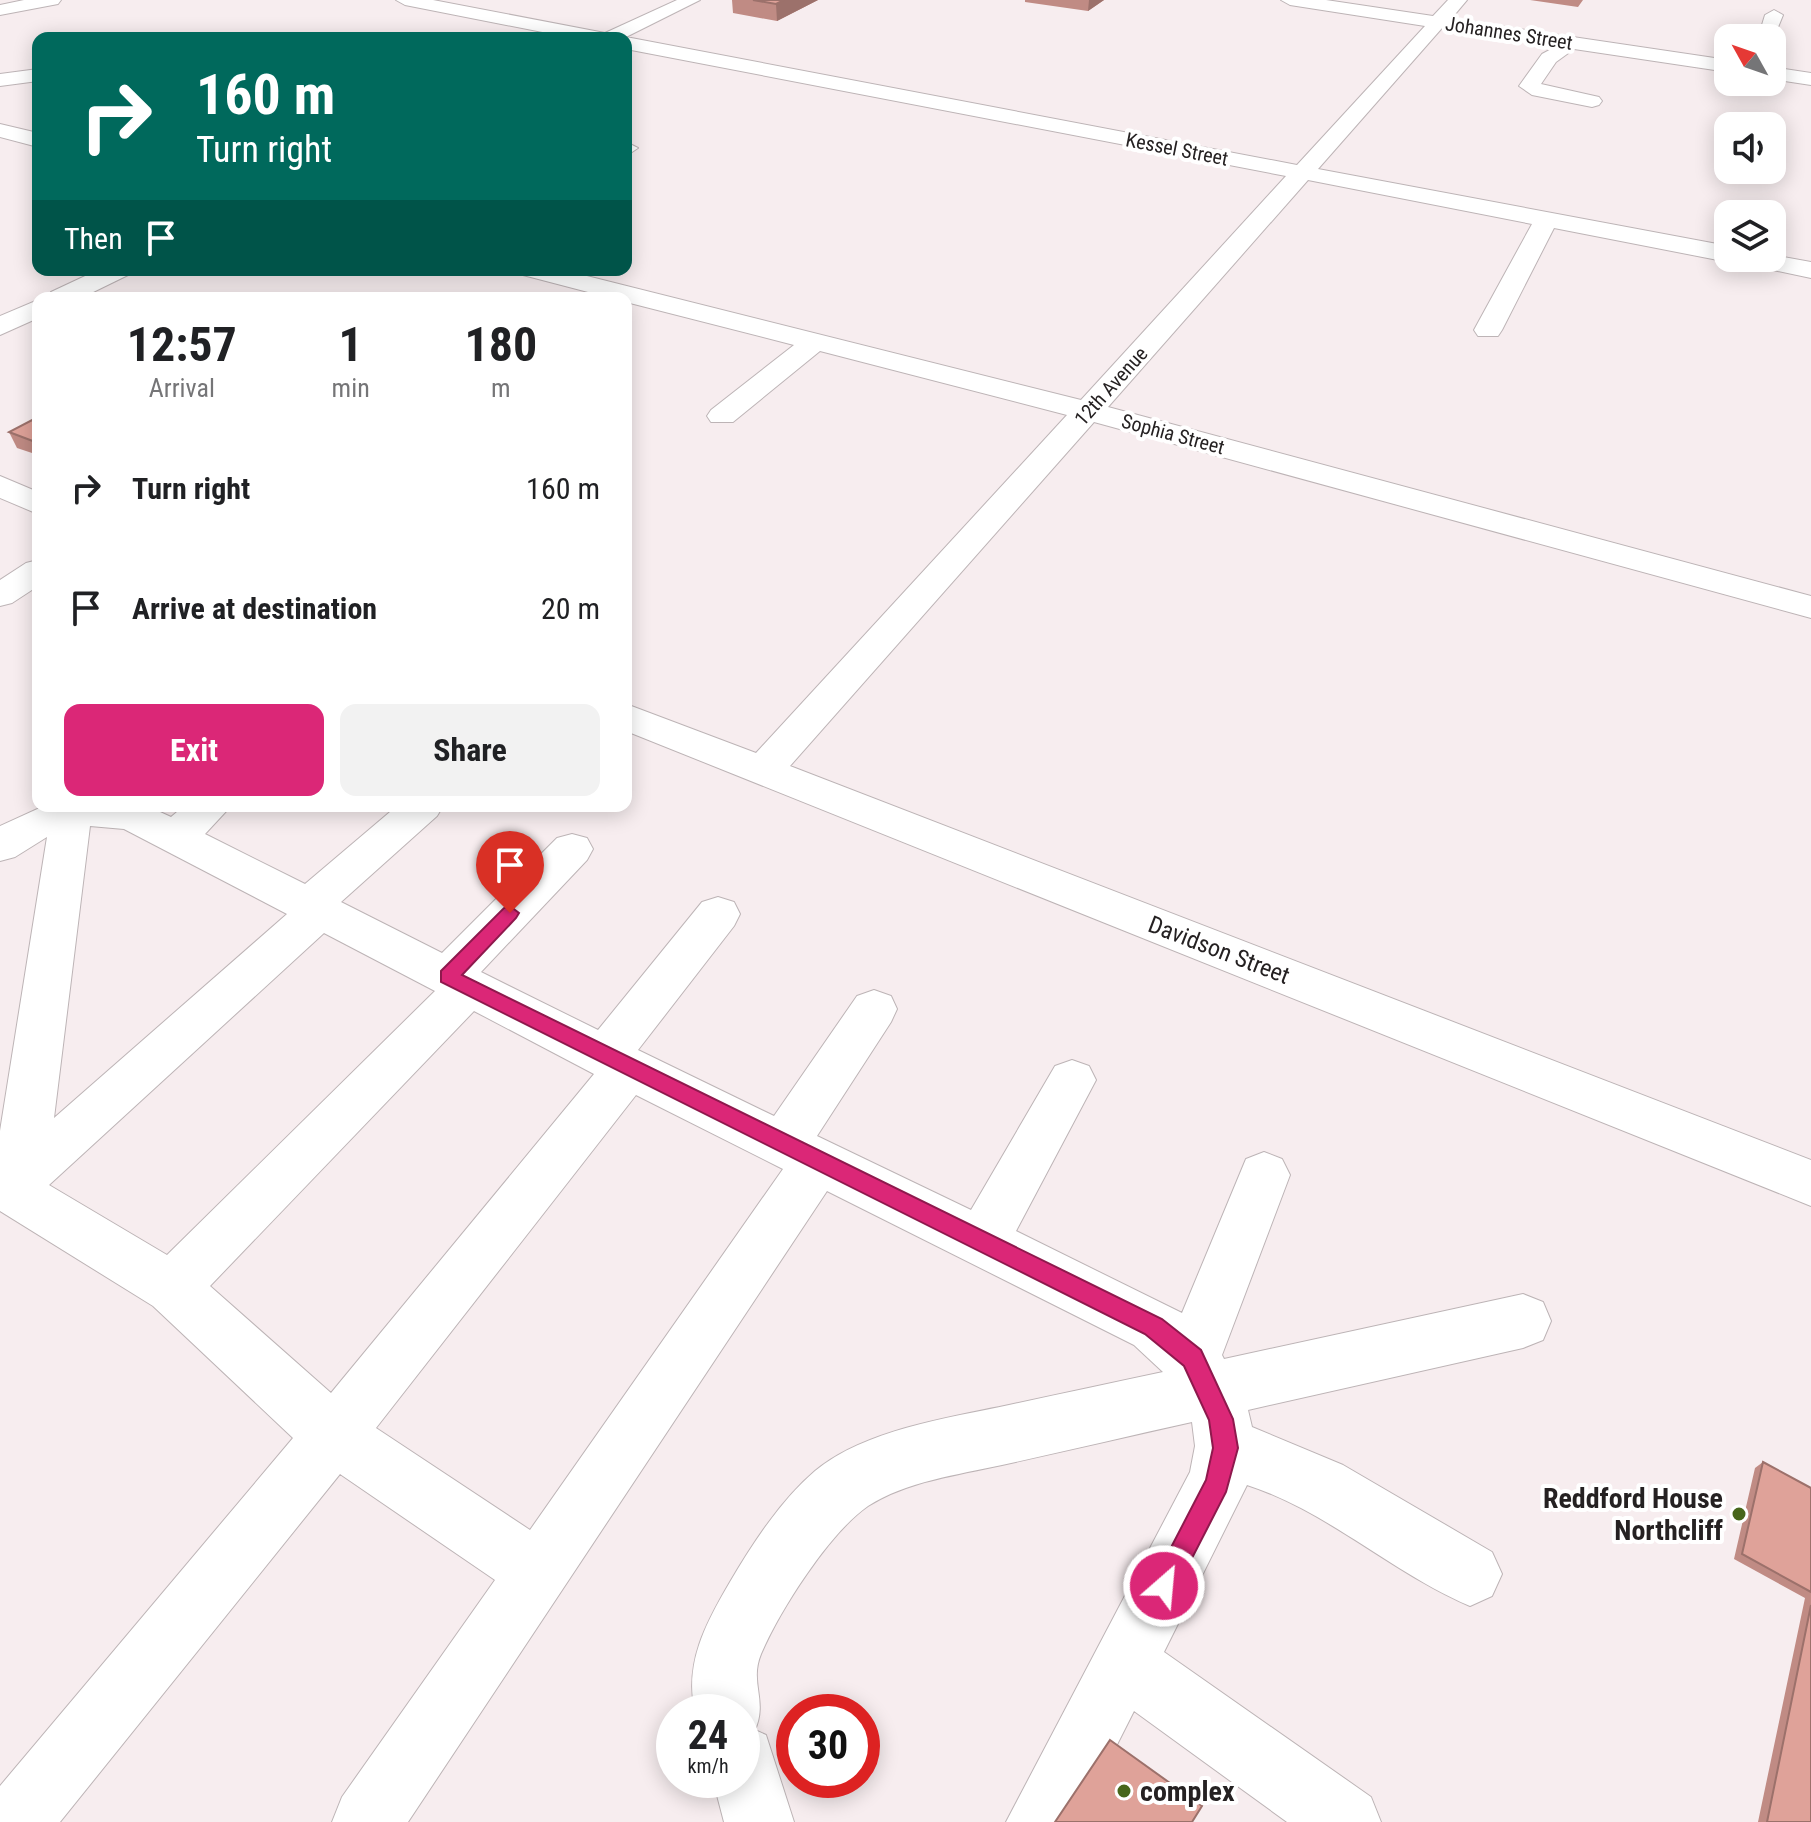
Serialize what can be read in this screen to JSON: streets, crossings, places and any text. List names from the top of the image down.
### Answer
{
  "streets": {
    "street": [
      "Johannes Street",
      "Kessel Street",
      "12th Avenue",
      "Sophia Street",
      "Davidson Street"
    ]
  },
  "crossings": [
    ["Johannes Street", "12th Avenue"],
    ["Kessel Street", "12th Avenue"],
    ["12th Avenue", "Sophia Street"],
    ["12th Avenue", "Davidson Street"]
  ],
  "places": ["Reddford House Northcliff", "complex"],
  "north": "top left",
  "page": {
    "turn": ["160 m", "Turn right"],
    "then": "Then",
    "eta": [
      "12:57",
      "Arrival",
      "1",
      "min",
      "180",
      "m"
    ],
    "list": [
      {
        "name": "Turn right",
        "value": "160 m"
      },
      {
        "name": "Arrive at destination",
        "value": "20 m"
      }
    ],
    "buttons": ["Exit", "Share"],
    "speed": "24 km/h",
    "limit": "30"
  }
}
